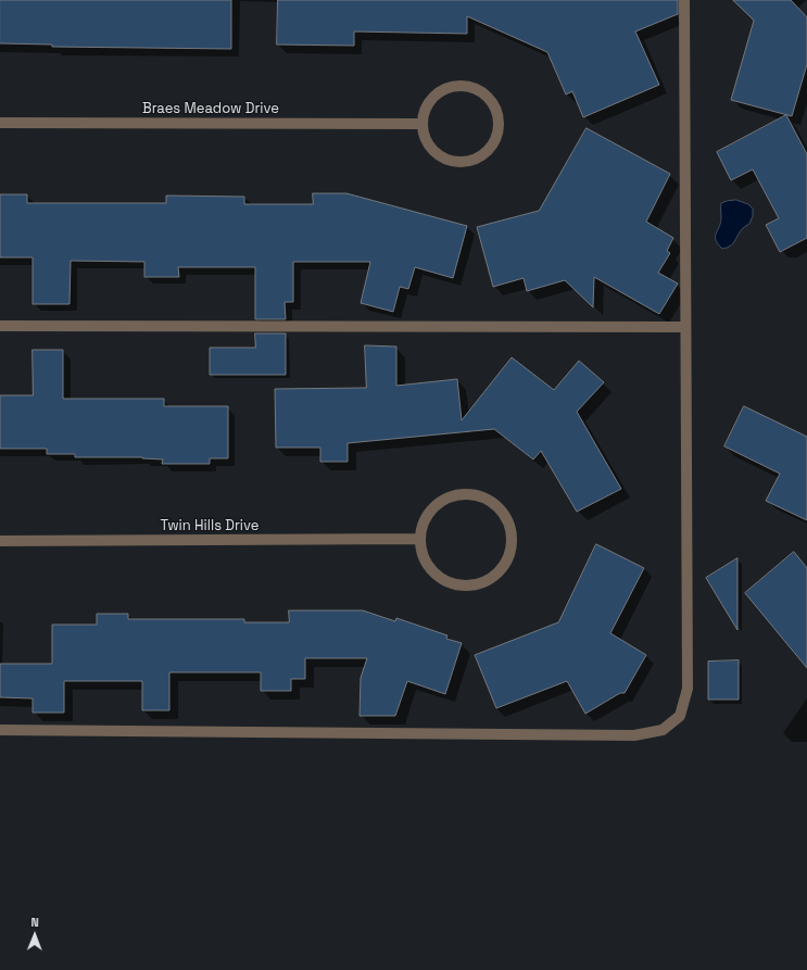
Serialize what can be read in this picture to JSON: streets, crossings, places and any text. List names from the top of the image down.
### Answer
{
  "streets": {
    "street": ["Braes Meadow Drive", "Twin Hills Drive"]
  },
  "north": "top"
}
